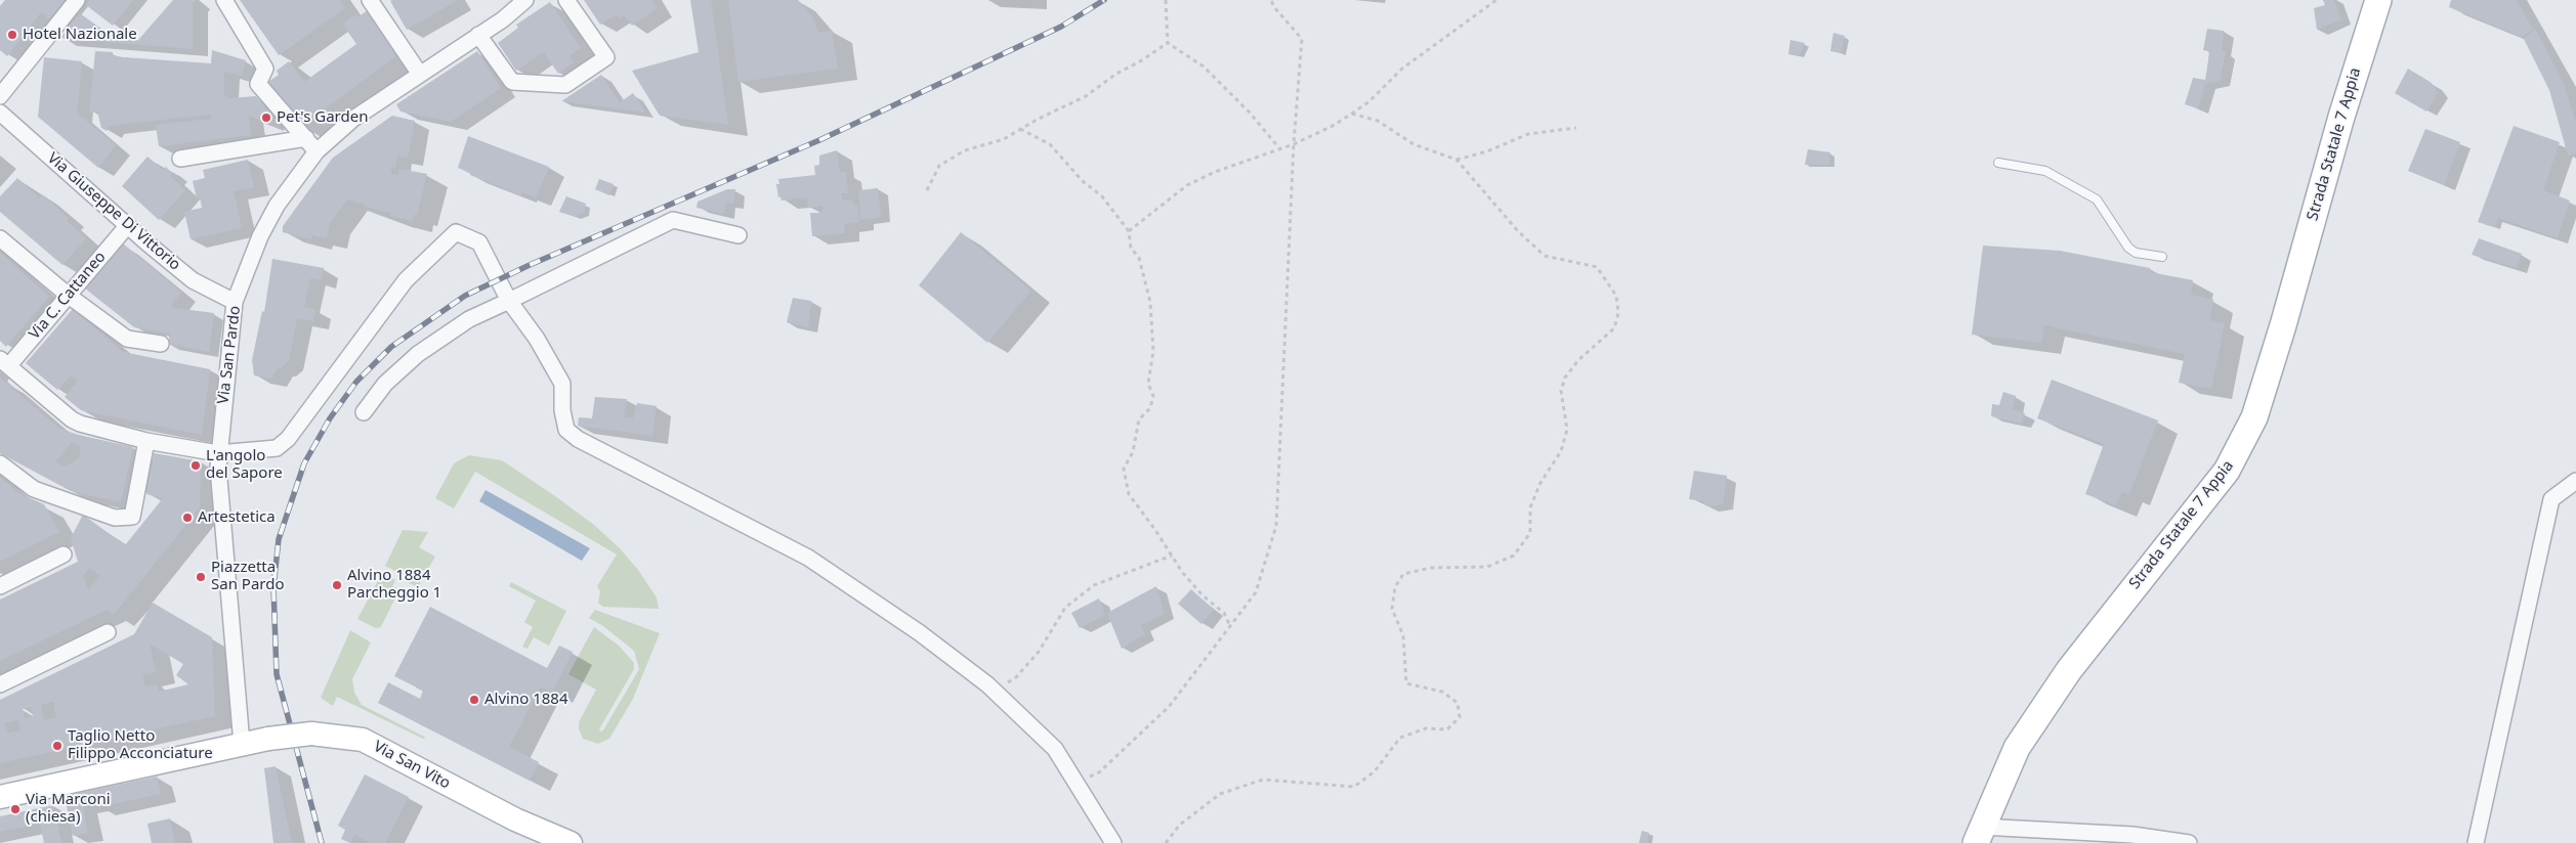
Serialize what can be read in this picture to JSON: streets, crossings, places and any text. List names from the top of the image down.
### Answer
{
  "streets": {
    "main road": ["Strada Statale 7 Appia"],
    "street": [
      "Via Giuseppe Di Vittorio",
      "Via C. Cattaneo",
      "Via San Pardo",
      "Via San Vito"
    ]
  },
  "crossings": [
    ["Via Giuseppe Di Vittorio", "Via C. Cattaneo"],
    ["Via Giuseppe Di Vittorio", "Via San Pardo"],
    ["Via San Pardo", "Via San Vito"]
  ],
  "places": [
    "Hotel Nazionale",
    "Pet's Garden",
    "L'angolo del Sapore",
    "Artestetica",
    "Piazzetta San Pardo",
    "Alvino 1884 Parcheggio 1",
    "Alvino 1884",
    "Taglio Netto Filippo Acconciature",
    "Via Marconi (chiesa)"
  ]
}
